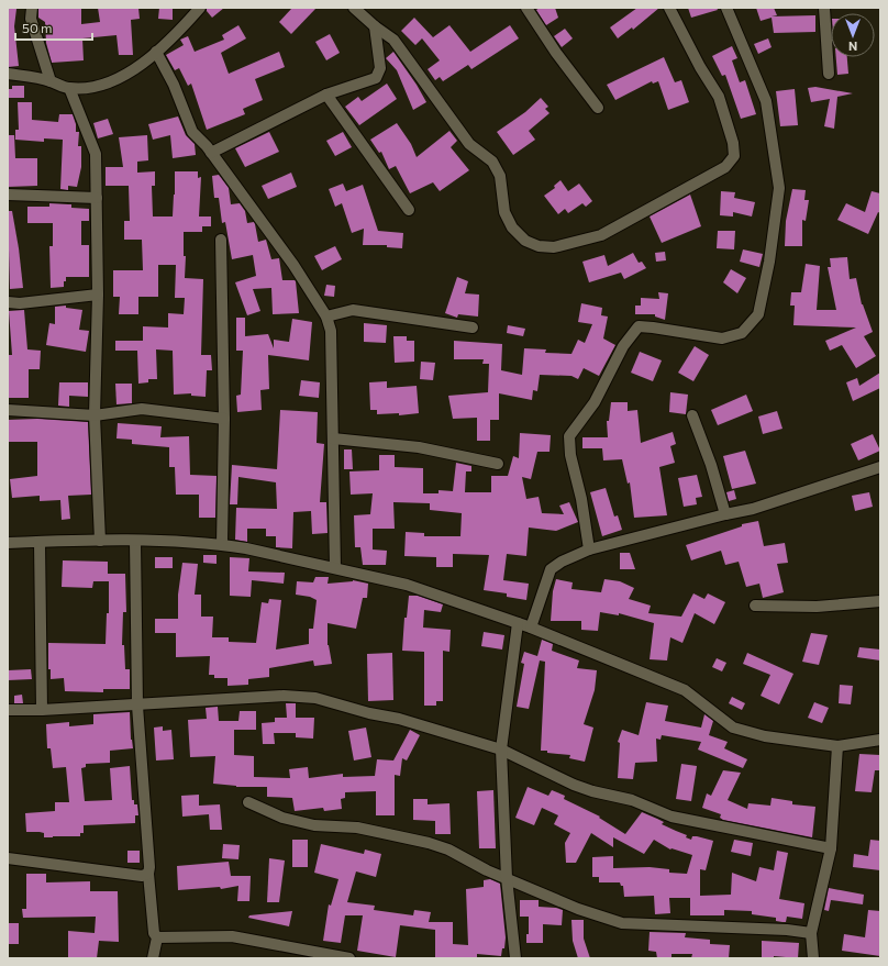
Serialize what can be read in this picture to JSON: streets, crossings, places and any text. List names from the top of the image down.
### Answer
{
  "scale_bar": "50 m",
  "north": "bottom"
}
